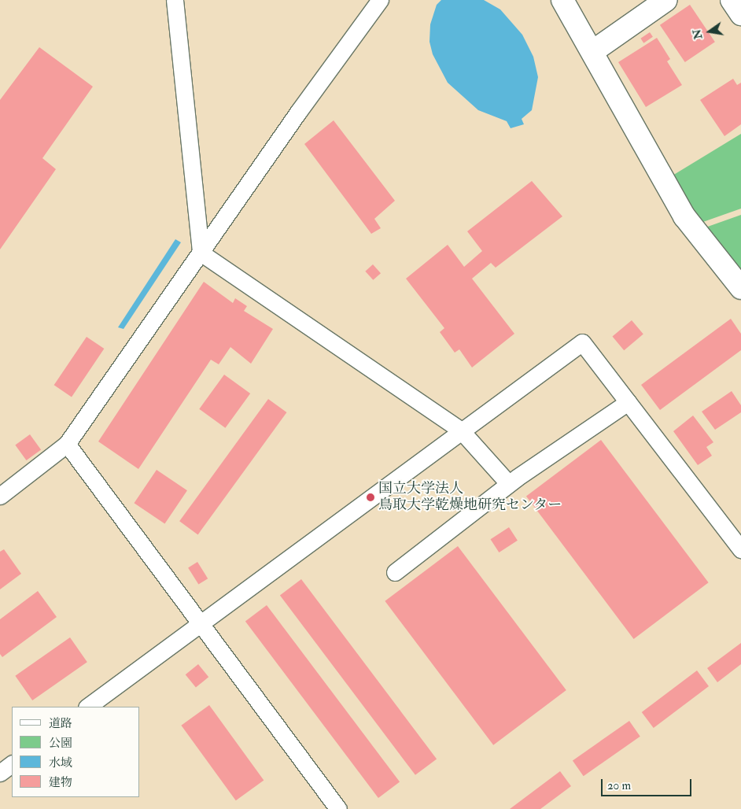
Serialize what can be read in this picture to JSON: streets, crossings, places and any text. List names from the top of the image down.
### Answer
{
  "places": ["国立大学法人 鳥取大学乾燥地研究センター"],
  "legend": [
    "道路",
    "公園",
    "水域",
    "建物"
  ],
  "scale_bar": "20 m",
  "north": "left"
}
